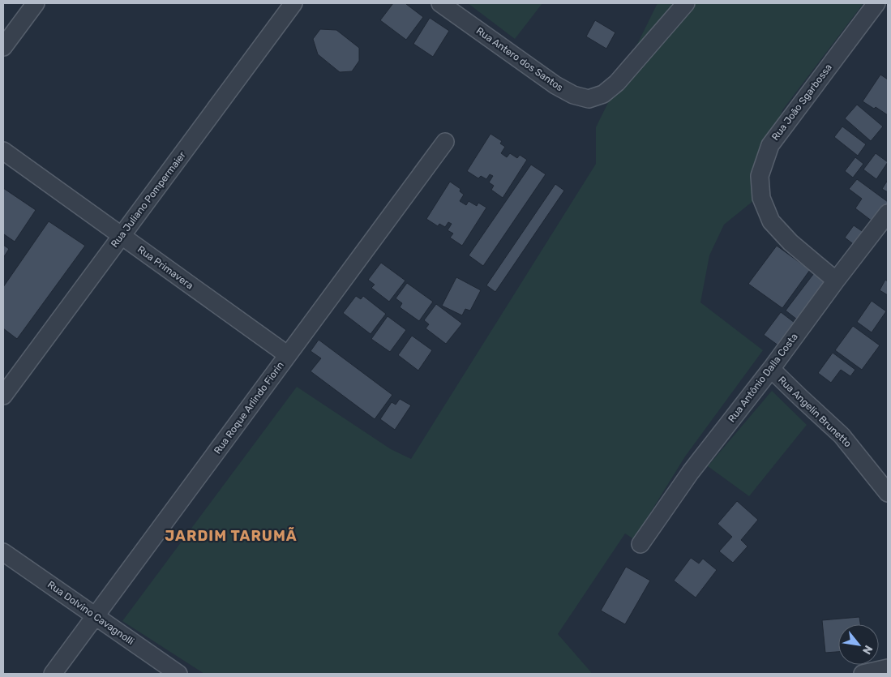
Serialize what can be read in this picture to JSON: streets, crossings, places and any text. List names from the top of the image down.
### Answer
{
  "streets": {
    "street": [
      "Rua Antero dos Santos",
      "Rua João Sgarbossa",
      "Rua Juliano Pompermaier",
      "Rua Primavera",
      "Rua Antônio Dalla Costa",
      "Rua Roque Arlindo Fiorin",
      "Rua Angelin Brunetto",
      "Rua Dolvino Cavagnolli"
    ]
  },
  "crossings": [
    ["Rua João Sgarbossa", "Rua Antônio Dalla Costa"],
    ["Rua Juliano Pompermaier", "Rua Primavera"],
    ["Rua Primavera", "Rua Roque Arlindo Fiorin"],
    ["Rua Antônio Dalla Costa", "Rua Angelin Brunetto"],
    ["Rua Roque Arlindo Fiorin", "Rua Dolvino Cavagnolli"]
  ],
  "districts": ["JARDIM TARUMÃ"],
  "north": "bottom right"
}
